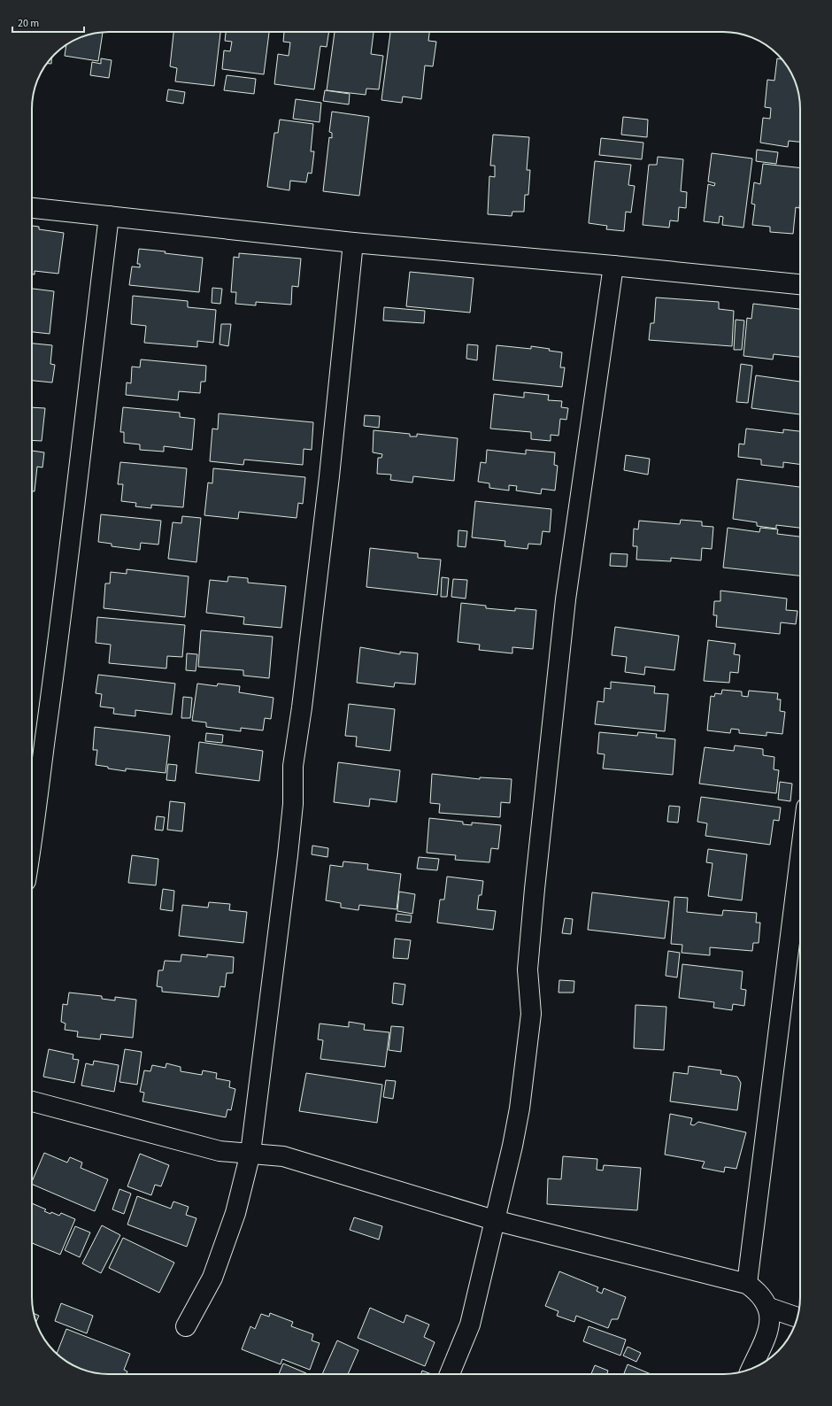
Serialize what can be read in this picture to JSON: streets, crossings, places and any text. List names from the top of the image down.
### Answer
{
  "scale_bar": "20 m"
}
